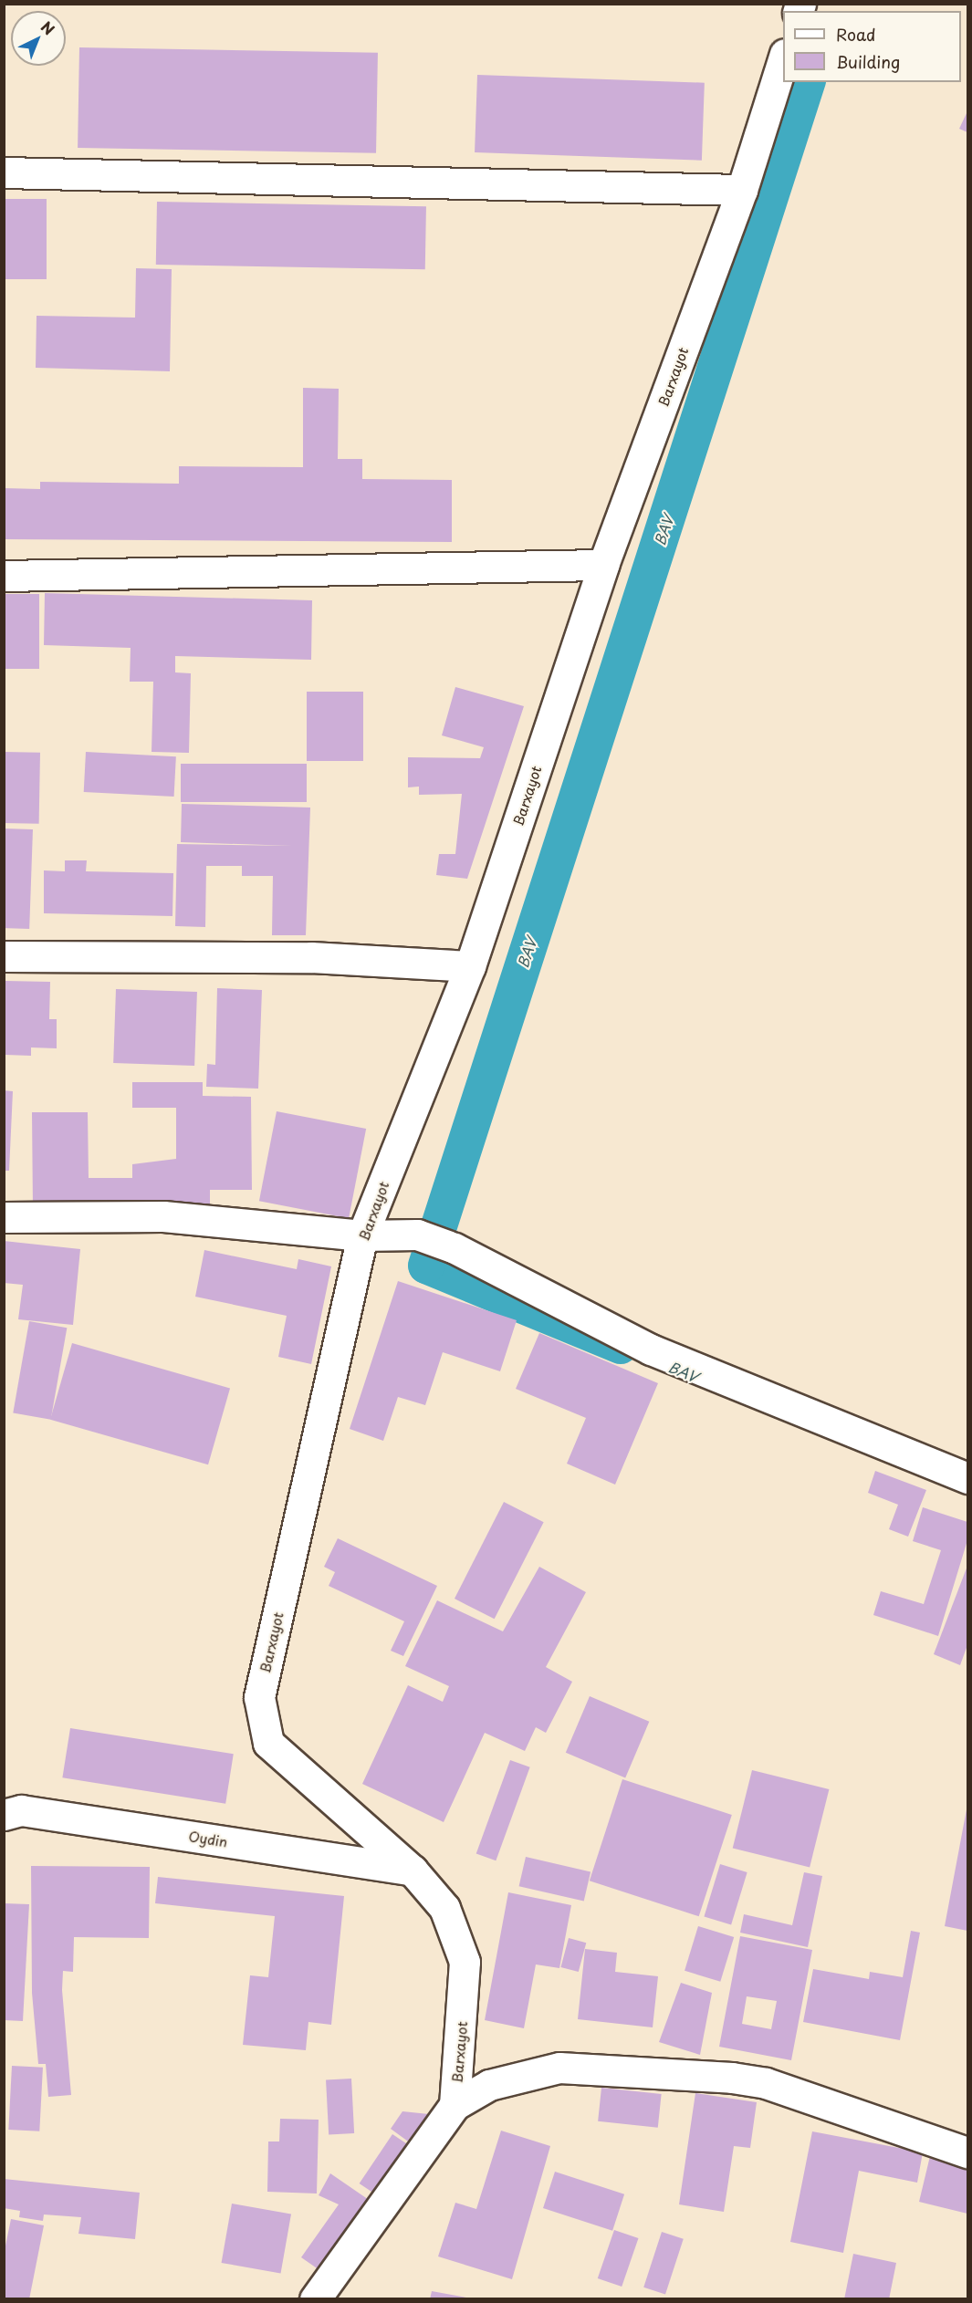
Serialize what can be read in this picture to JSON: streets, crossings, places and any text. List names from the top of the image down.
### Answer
{
  "streets": {
    "street": ["Barxayot", "Oydin"]
  },
  "crossings": [
    ["Barxayot", "Oydin"]
  ],
  "water": ["BAV"],
  "legend": ["Road", "Building"],
  "north": "top right"
}
